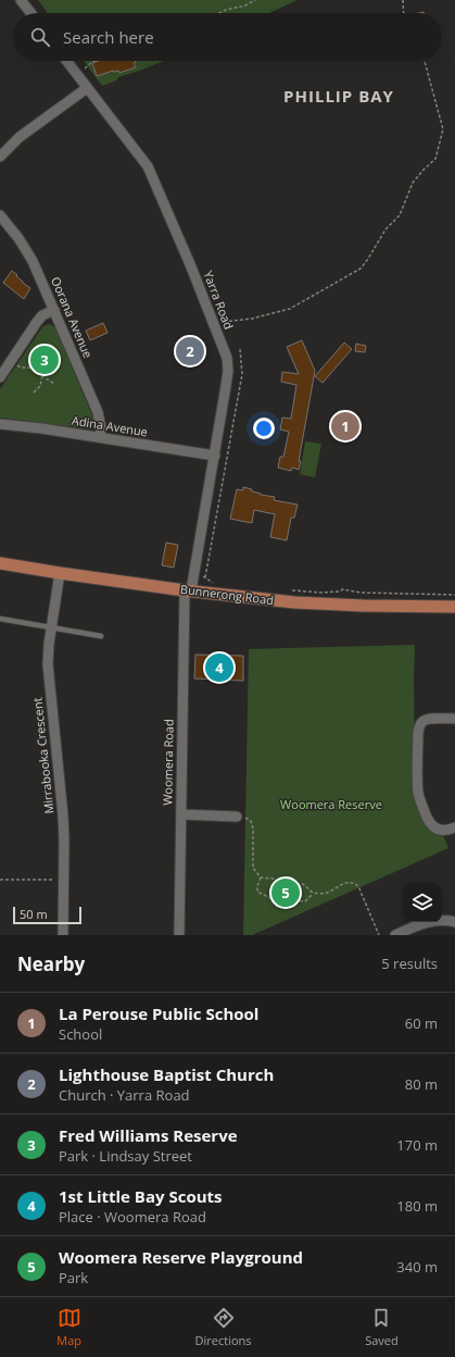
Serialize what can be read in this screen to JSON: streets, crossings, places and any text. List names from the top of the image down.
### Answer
{
  "streets": {
    "main road": ["Bunnerong Road"],
    "street": [
      "Yarra Road",
      "Oorana Avenue",
      "Adina Avenue",
      "Mirrabooka Crescent",
      "Woomera Road"
    ]
  },
  "crossings": [
    ["Yarra Road", "Adina Avenue"],
    ["Yarra Road", "Bunnerong Road"],
    ["Yarra Road", "Woomera Road"],
    ["Oorana Avenue", "Adina Avenue"],
    ["Bunnerong Road", "Mirrabooka Crescent"],
    ["Bunnerong Road", "Woomera Road"]
  ],
  "districts": ["PHILLIP BAY"],
  "parks": ["Woomera Reserve"],
  "scale_bar": "50 m",
  "page": {
    "search": "Search here",
    "pins": [
      "2",
      "3",
      "1",
      "4",
      "5"
    ],
    "scale": "50 m",
    "heading": ["Nearby", "5 results"],
    "list": [
      {
        "mark": "1",
        "name": "La Perouse Public School",
        "note": "School",
        "value": "60 m"
      },
      {
        "mark": "2",
        "name": "Lighthouse Baptist Church",
        "note": "Church · Yarra Road",
        "value": "80 m"
      },
      {
        "mark": "3",
        "name": "Fred Williams Reserve",
        "note": "Park · Lindsay Street",
        "value": "170 m"
      },
      {
        "mark": "4",
        "name": "1st Little Bay Scouts",
        "note": "Place · Woomera Road",
        "value": "180 m"
      },
      {
        "mark": "5",
        "name": "Woomera Reserve Playground",
        "note": "Park",
        "value": "340 m"
      }
    ],
    "nav": ["Map", "Directions", "Saved"]
  }
}
